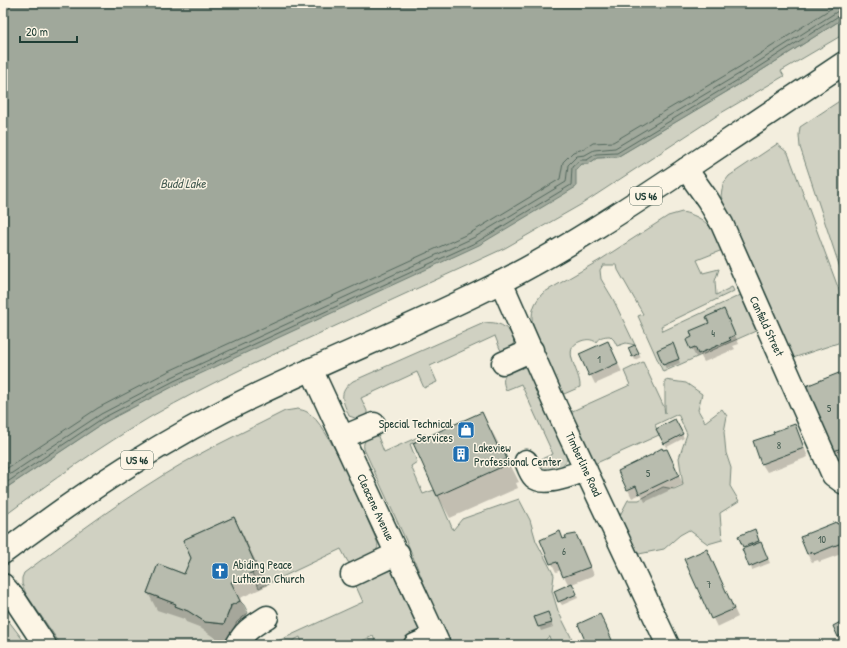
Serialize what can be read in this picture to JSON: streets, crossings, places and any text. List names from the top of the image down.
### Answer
{
  "streets": {
    "street": [
      "US 46",
      "Canfield Street",
      "Timberline Road",
      "Cleacene Avenue"
    ]
  },
  "crossings": [
    ["US 46", "Canfield Street"],
    ["US 46", "Timberline Road"],
    ["US 46", "Cleacene Avenue"]
  ],
  "water": ["Budd Lake"],
  "places": {
    "shop": ["Special Technical Services"],
    "building": ["Lakeview Professional Center"],
    "church": ["Abiding Peace Lutheran Church"]
  },
  "house_numbers": [
    "4",
    "1",
    "5",
    "8",
    "5",
    "10",
    "6",
    "7"
  ],
  "scale_bar": "20 m"
}
